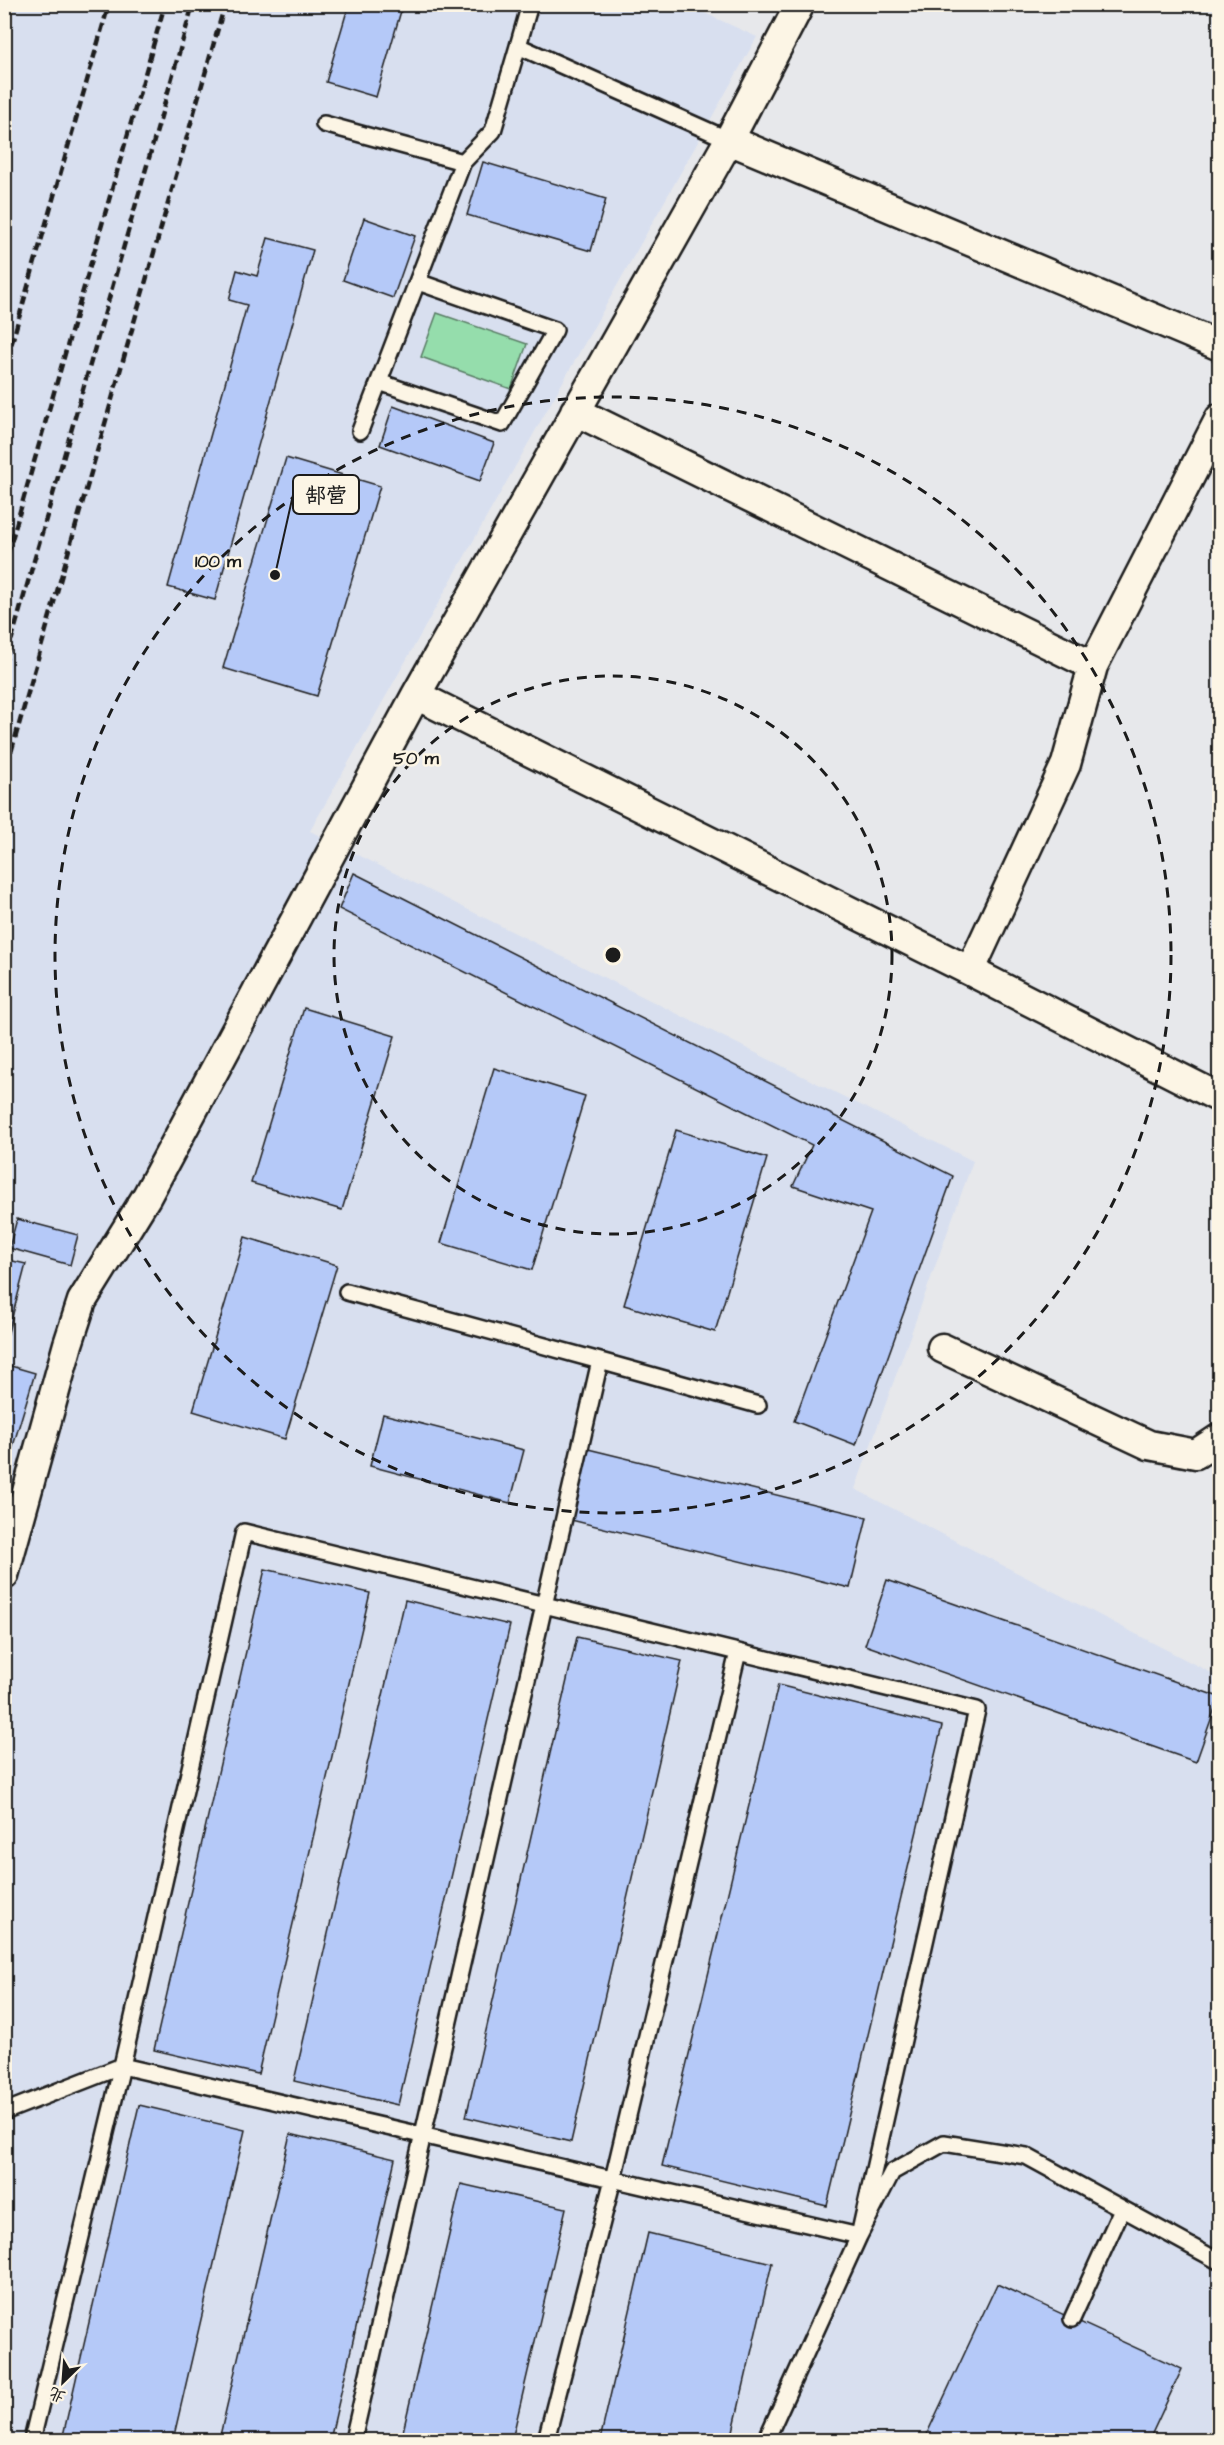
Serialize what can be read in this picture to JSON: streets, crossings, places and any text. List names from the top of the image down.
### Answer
{
  "places": ["郜营"],
  "north": "bottom left",
  "rings": ["100 m", "50 m"]
}
